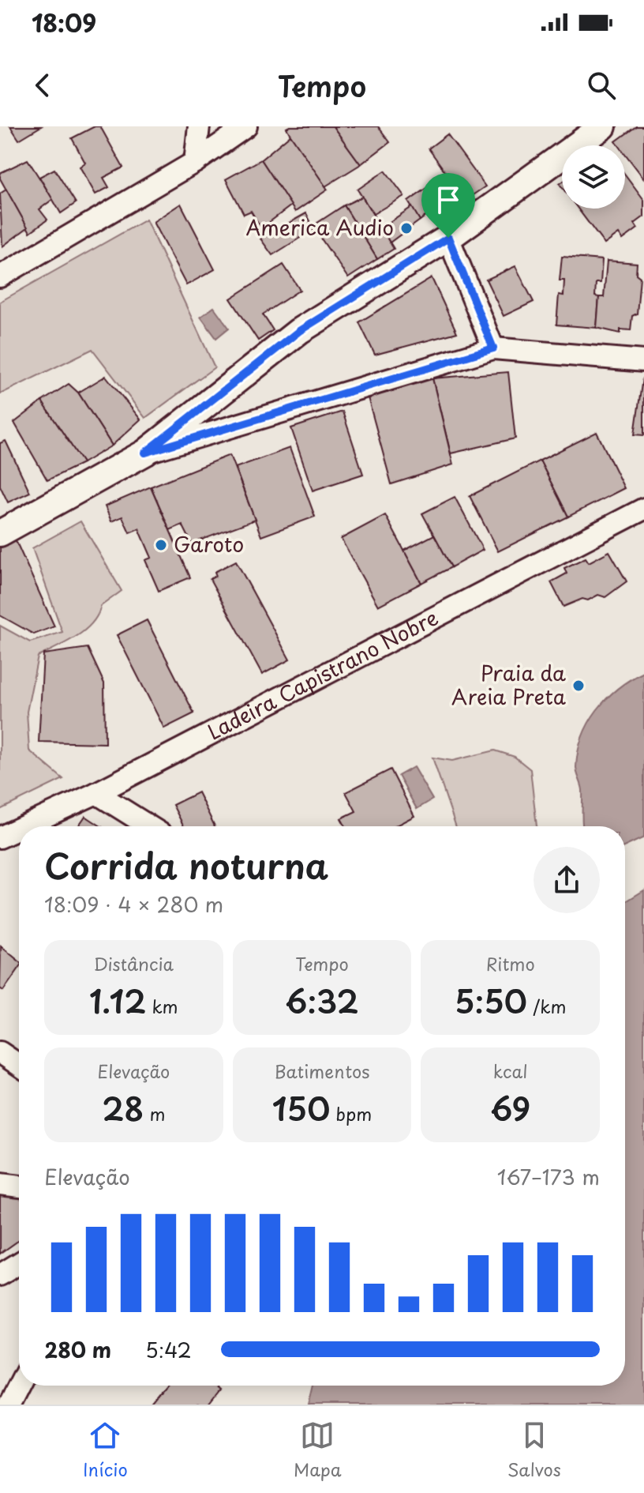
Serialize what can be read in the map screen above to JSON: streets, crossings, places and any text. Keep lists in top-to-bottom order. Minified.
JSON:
{"streets":{"street":["Ladeira Capistrano Nobre"]},"places":["America Audio","Garoto","Praia da Areia Preta"],"page":{"status":"18:09","header":"Tempo","heading":["Corrida noturna","18:09 · 4 × 280 m"],"stats":[["Distância","1.12 km"],["Tempo","6:32"],["Ritmo","5:50 /km"],["Elevação","28 m"],["Batimentos","150 bpm"],["kcal","69"]],"chart":["Elevação","167–173 m"],"list":[{"name":"280 m","note":"5:42"}],"tabs":["Início","Mapa","Salvos"]}}
